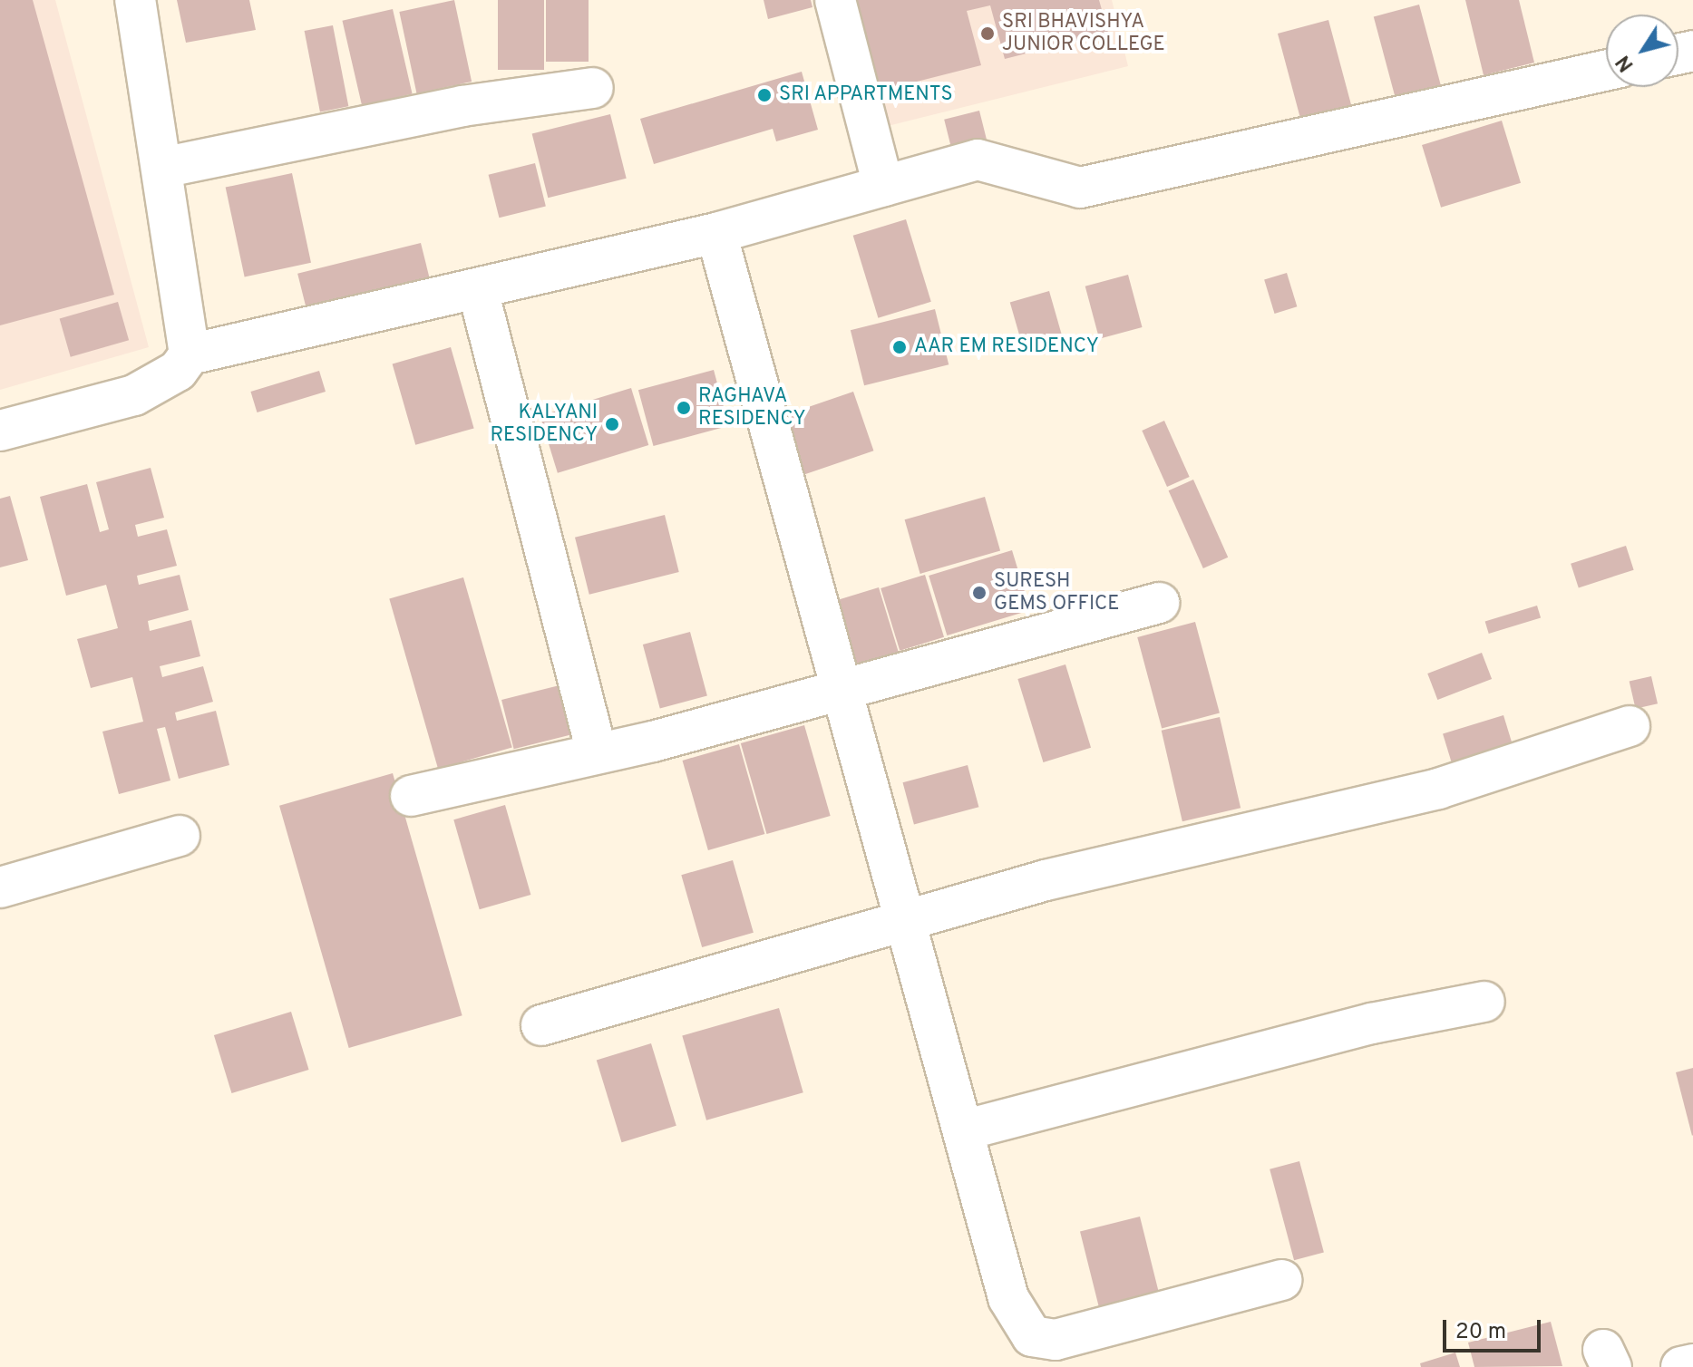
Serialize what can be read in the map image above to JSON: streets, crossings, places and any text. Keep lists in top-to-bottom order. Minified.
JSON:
{"places":["SRI BHAVISHYA JUNIOR COLLEGE","SRI APPARTMENTS","AAR EM RESIDENCY","RAGHAVA RESIDENCY","KALYANI RESIDENCY","SURESH GEMS OFFICE"],"scale_bar":"20 m","north":"bottom left"}
